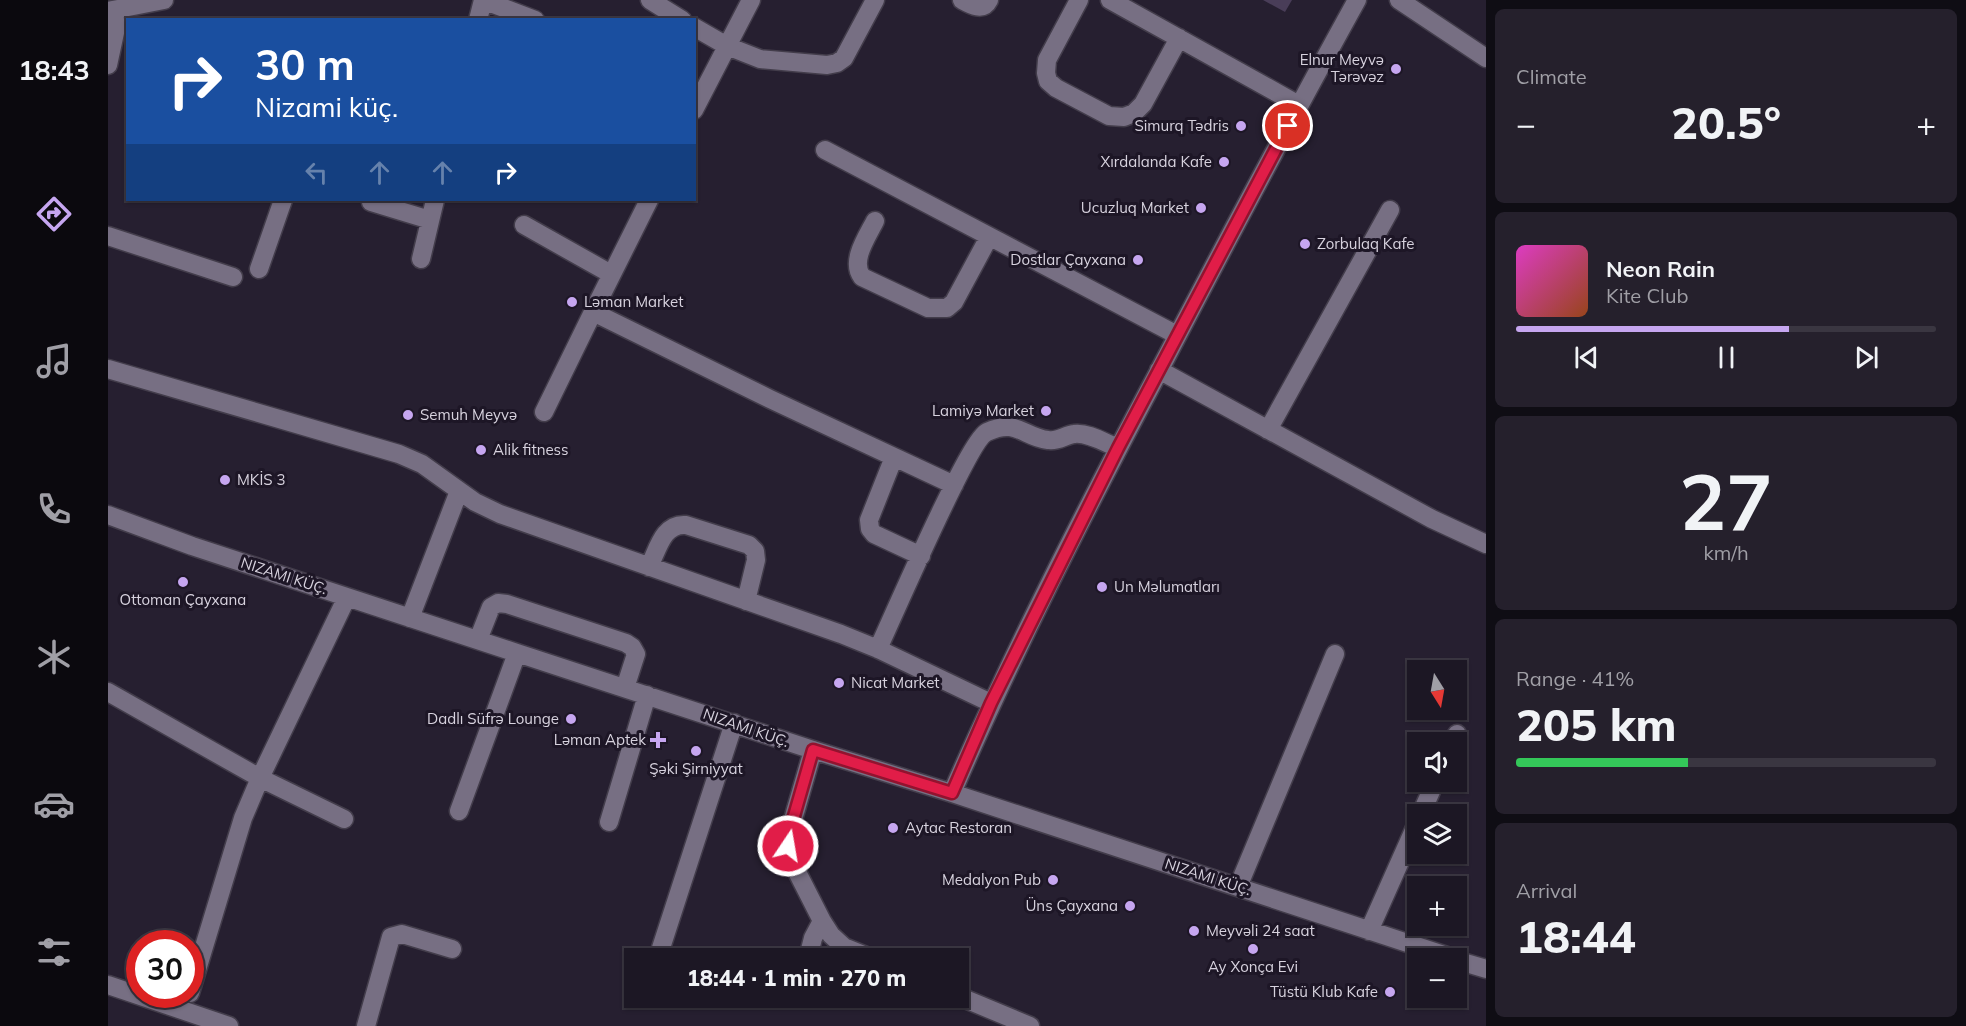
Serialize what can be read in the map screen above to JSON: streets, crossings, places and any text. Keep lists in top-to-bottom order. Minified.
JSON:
{"streets":{"street":["NIZAMI KÜÇ."]},"places":{"other":["Elnur Meyvə Tərəvəz","Simurq Tədris","Xırdalanda Kafe","Ucuzluq Market","Zorbulaq Kafe","Dostlar Çayxana","Ləman Market","Lamiyə Market","Semuh Meyvə","Alik fitness","MKİS 3","Ottoman Çayxana","Un Məlumatları","Nicat Market","Dadlı Süfrə Lounge","Şəki Şirniyyat","Aytac Restoran","Medalyon Pub","Üns Çayxana","Meyvəli 24 saat","Ay Xonça Evi","Tüstü Klub Kafe"],"health":["Ləman Aptek"]},"north":"bottom","page":{"tabs":"18:43","tile":["Climate",["27","km/h"],["Range · 41%","205 km"],["Arrival","18:44"]],"turn":["30 m","Nizami küç."],"heat":["−","20.5°","+"],"song":["Neon Rain","Kite Club"],"map_buttons":["+","−"],"limit":"30","trip":"18:44 · 1 min · 270 m"}}
